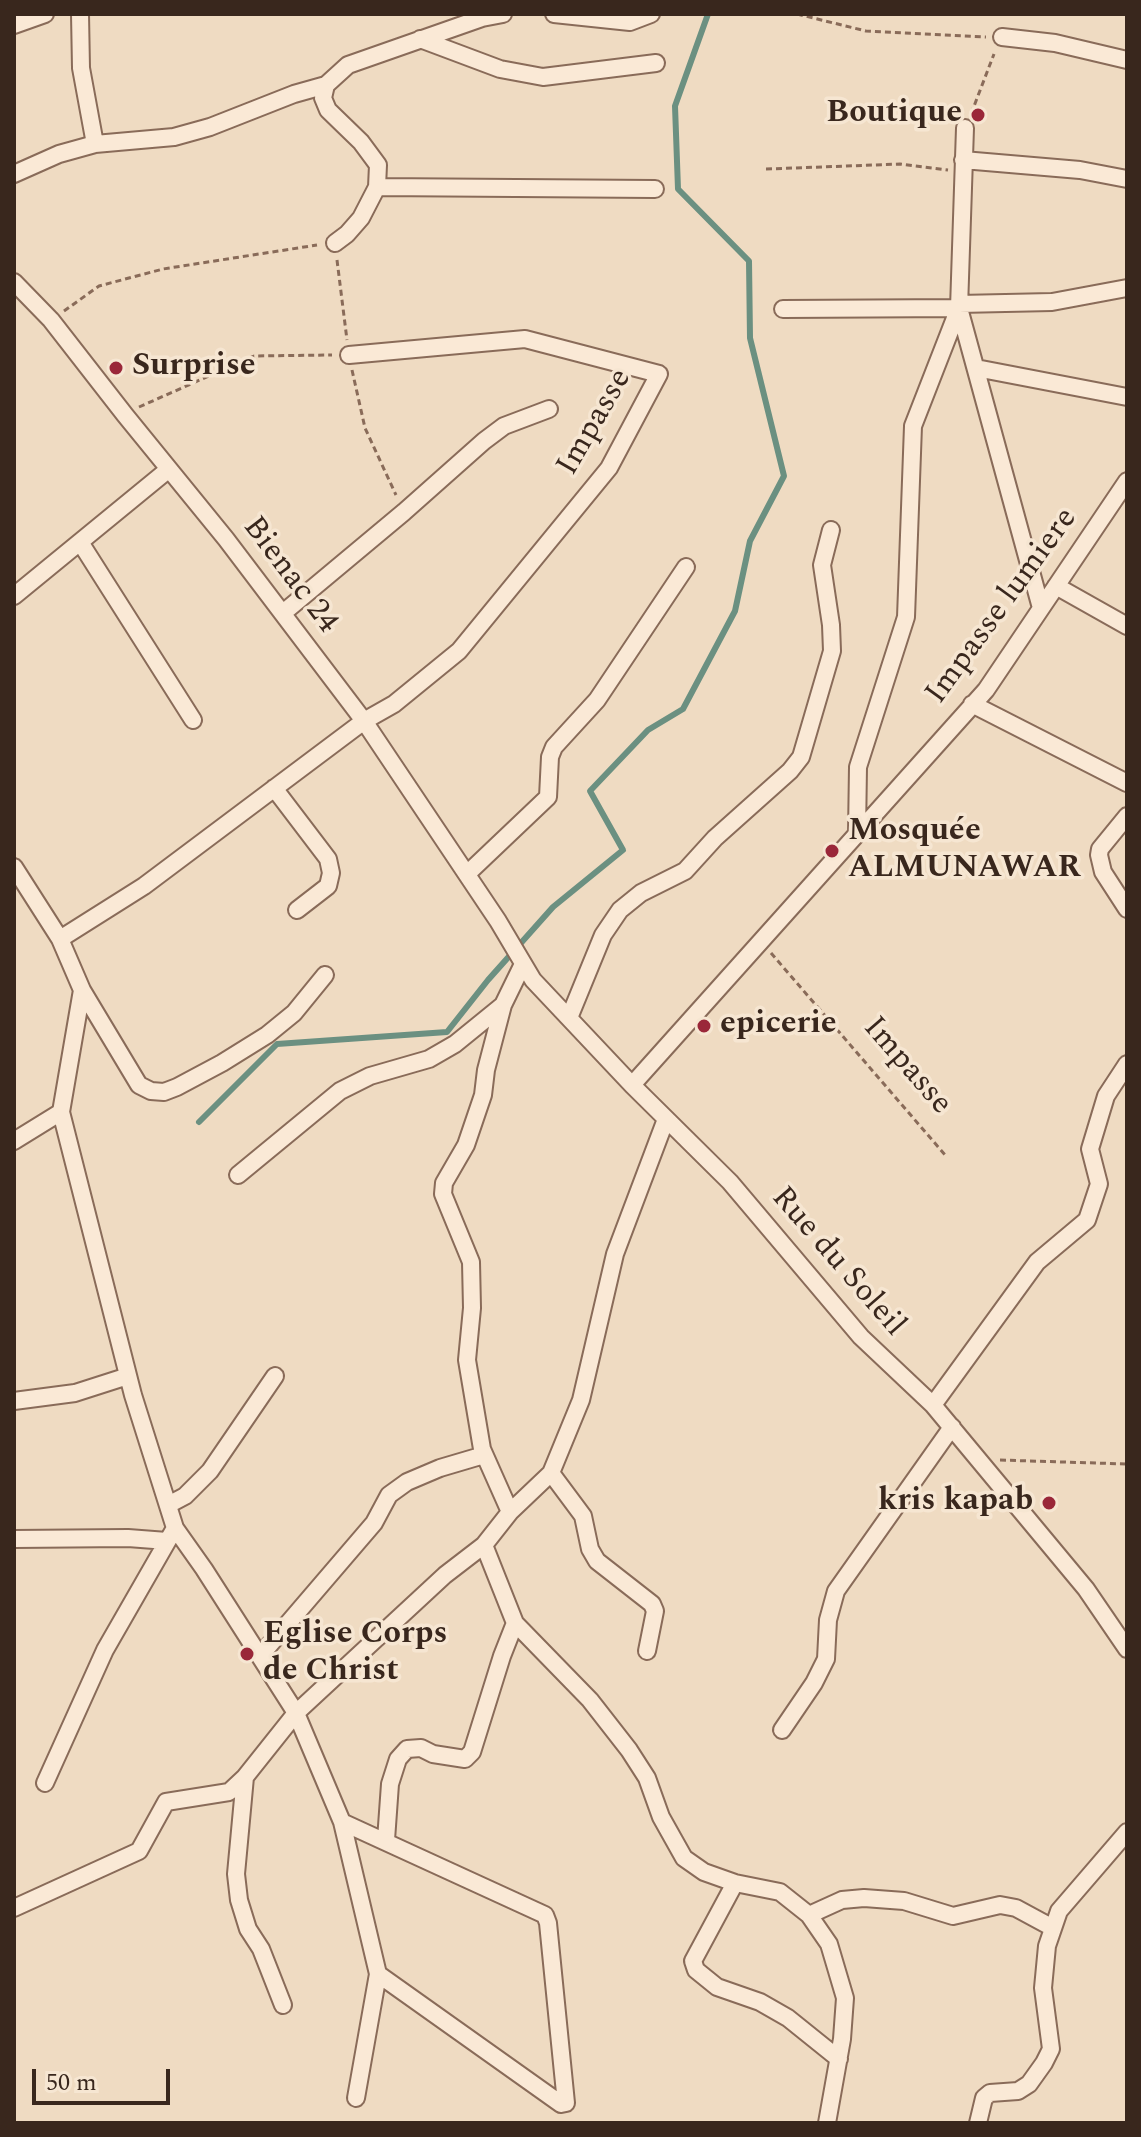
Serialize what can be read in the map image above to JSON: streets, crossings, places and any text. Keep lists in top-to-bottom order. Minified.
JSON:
{"streets":{"street":["Impasse","Bienac 24","Impasse lumiere","Rue du Soleil"]},"crossings":[["Impasse","Bienac 24"],["Impasse","Impasse lumiere"],["Bienac 24","Rue du Soleil"],["Impasse lumiere","Rue du Soleil"]],"places":["Boutique","Surprise","Mosquée ALMUNAWAR","epicerie","kris kapab","Eglise Corps de Christ"],"scale_bar":"50 m"}
